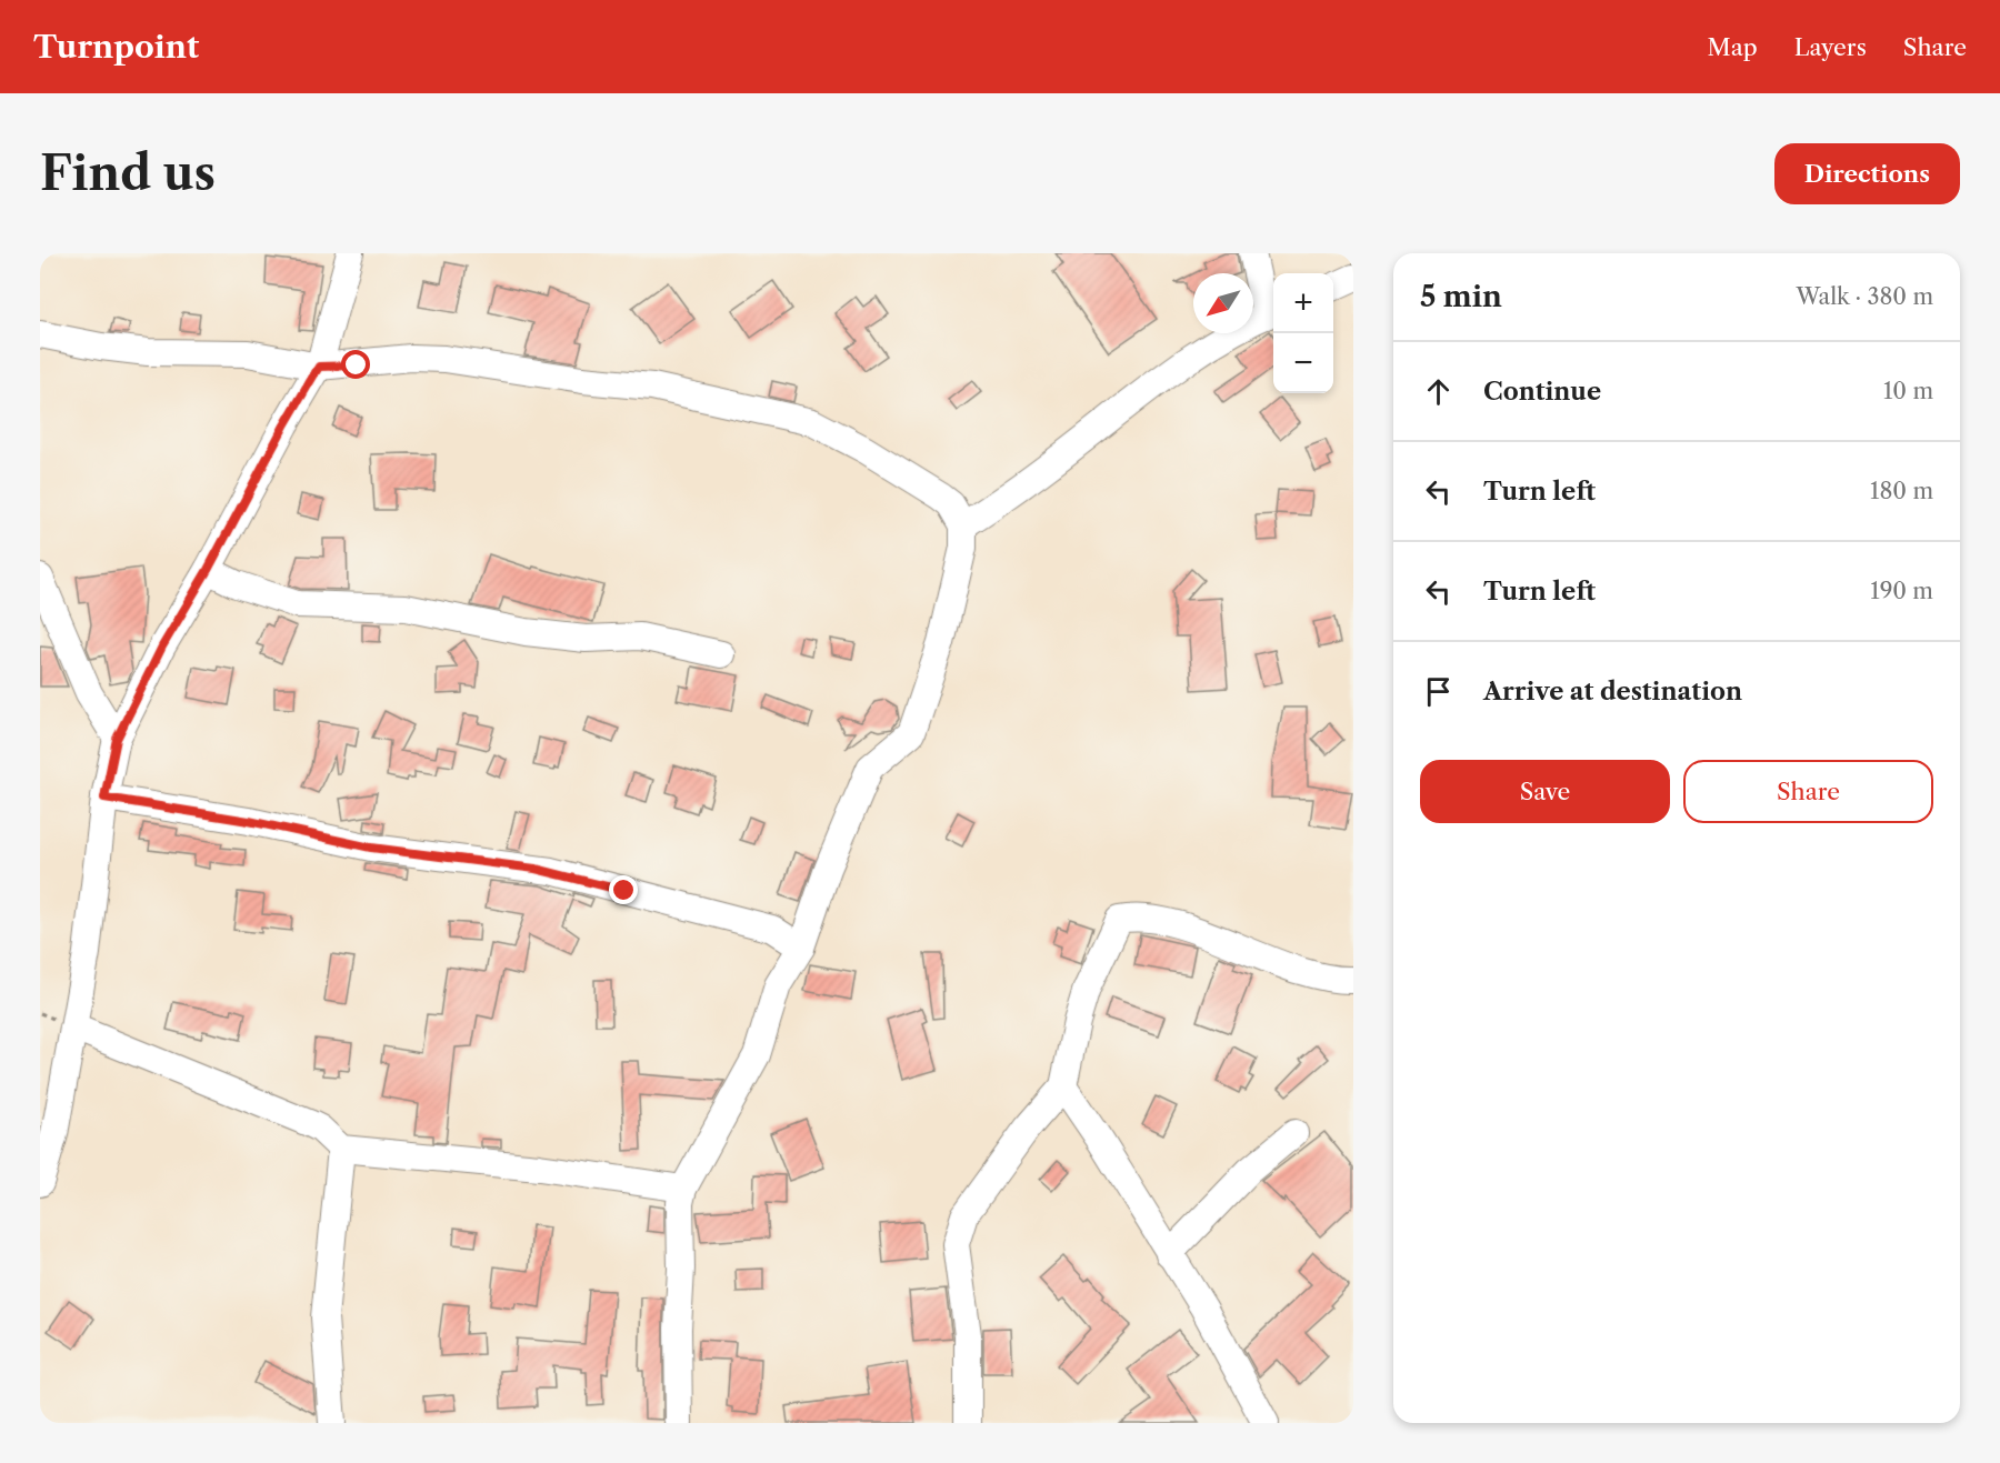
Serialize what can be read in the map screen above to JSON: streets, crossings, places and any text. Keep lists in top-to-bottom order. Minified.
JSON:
{"north":"bottom left","page":{"header":"Turnpoint","nav":["Map","Layers","Share"],"buttons":["Directions",["Save","Share"]],"title":"Find us","heading":["5 min","Walk · 380 m"],"map_buttons":["+","−"],"list":[["Continue","10 m"],["Turn left","180 m"],["Turn left","190 m"],"Arrive at destination"]}}
